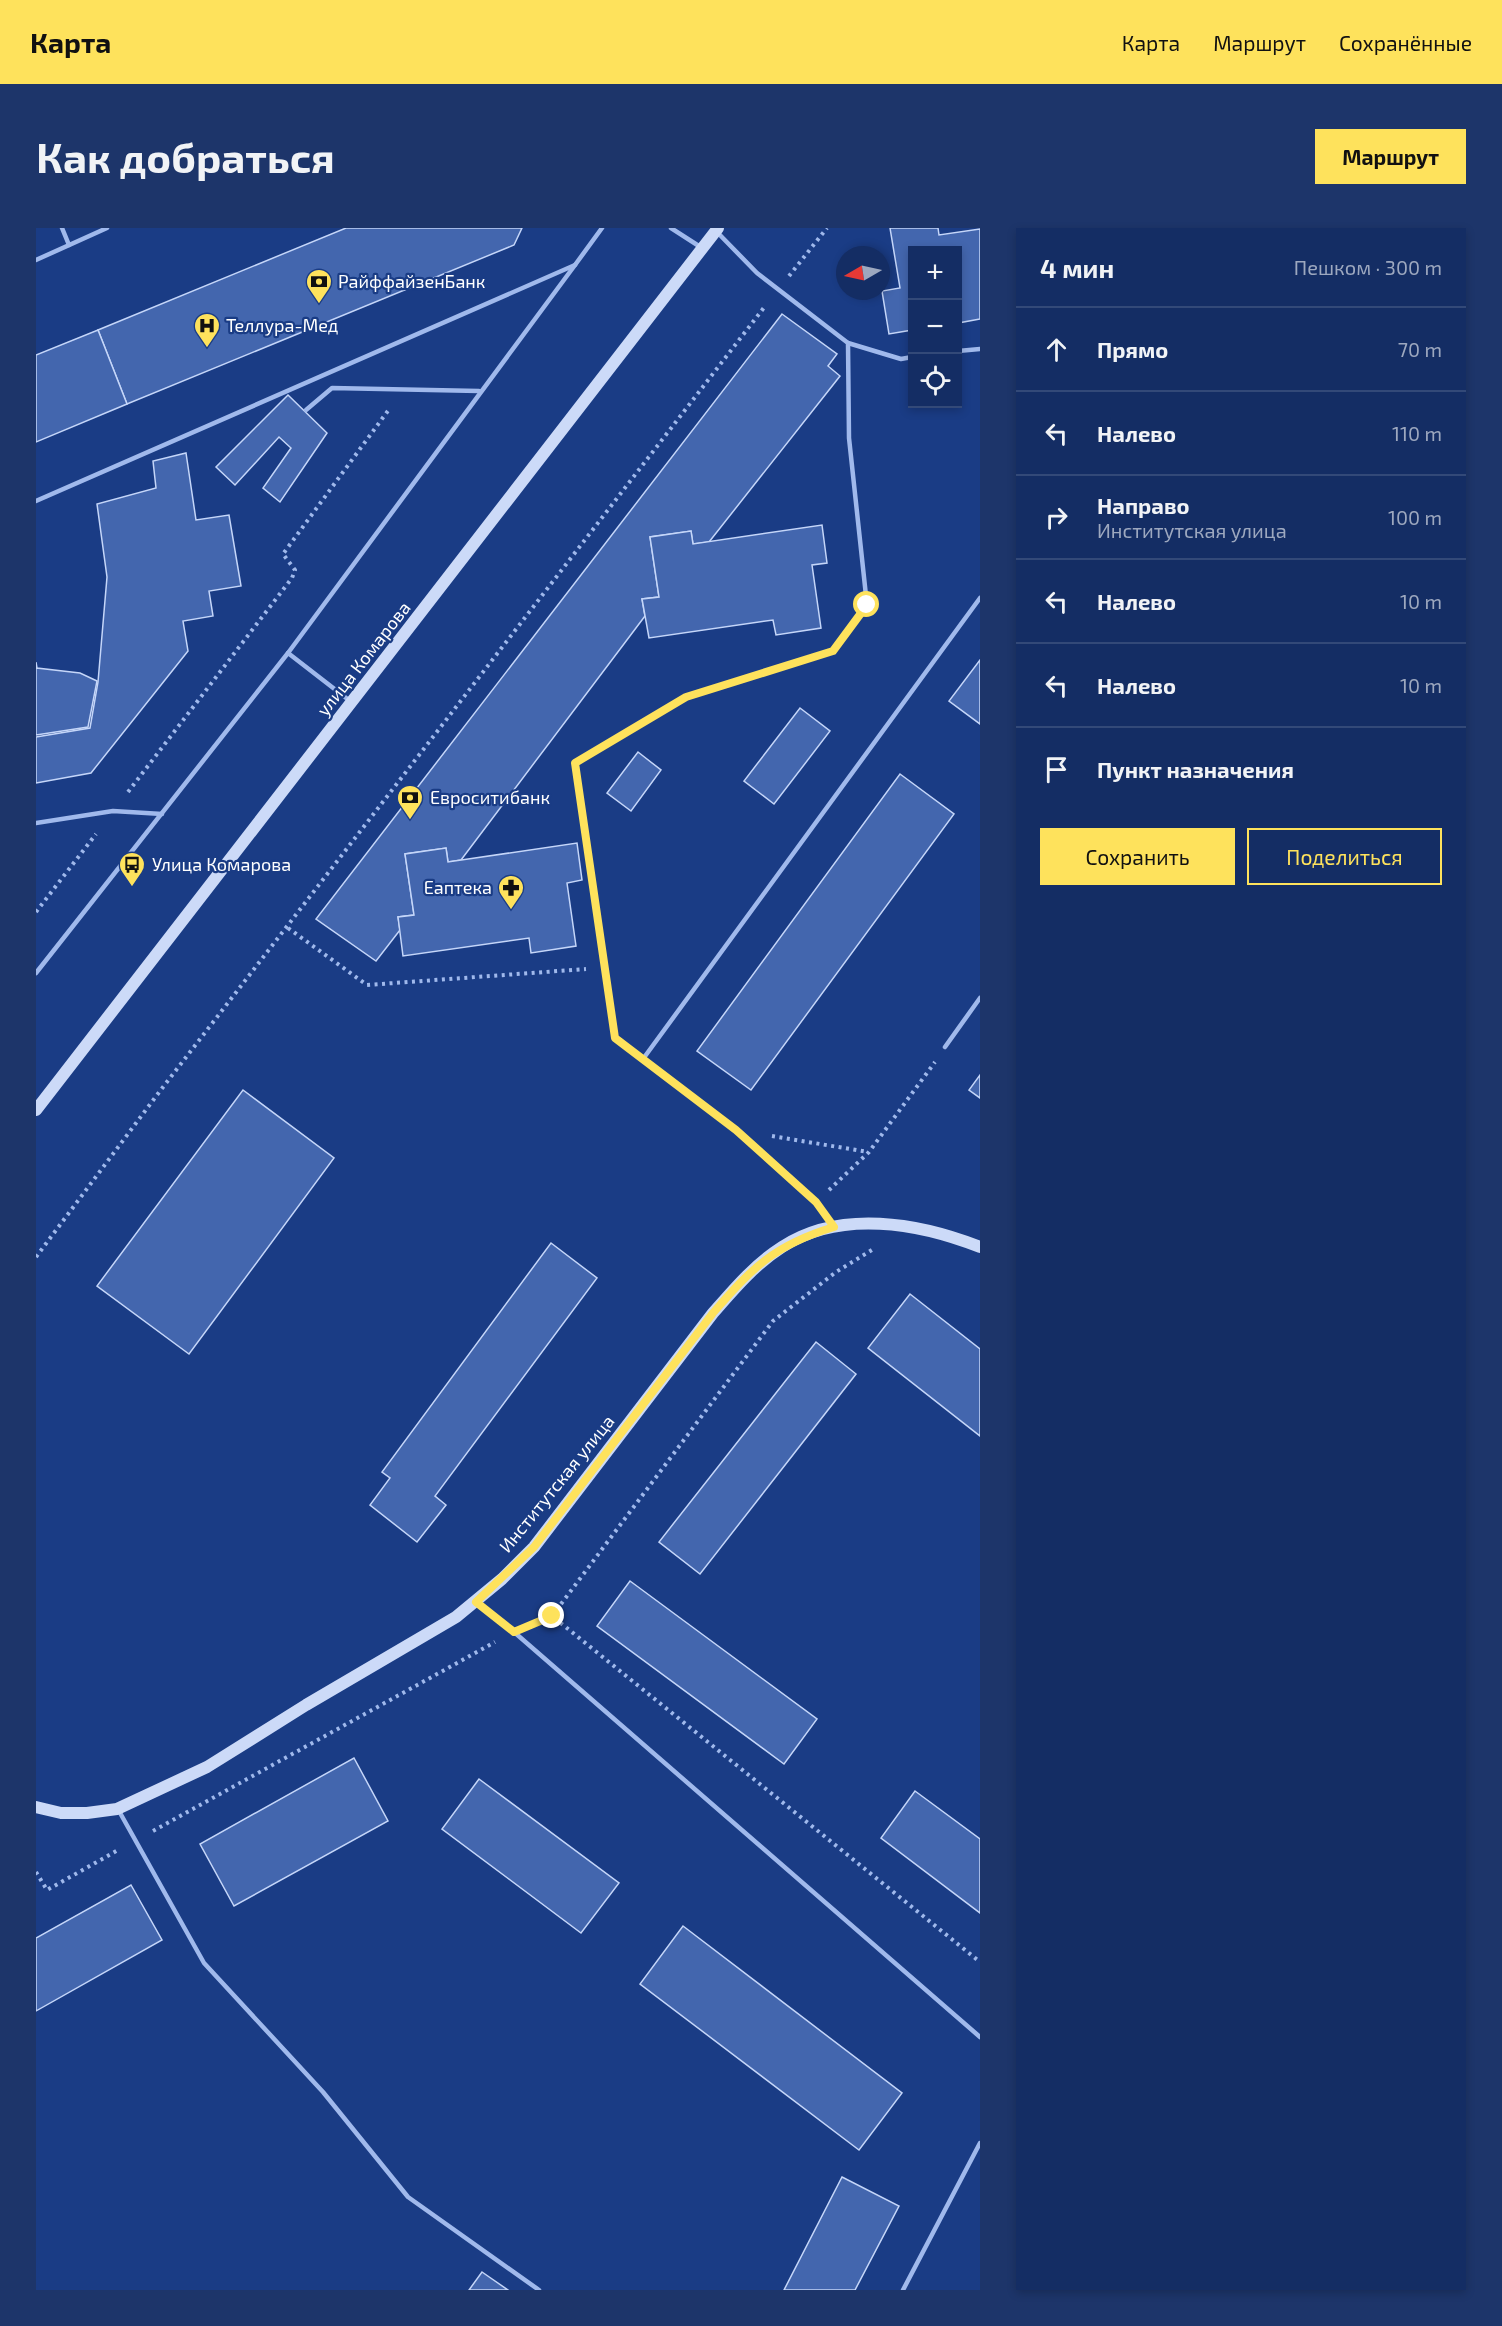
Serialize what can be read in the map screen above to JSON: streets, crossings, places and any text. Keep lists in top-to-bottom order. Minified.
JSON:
{"streets":{"street":["улица Комарова","Институтская улица"]},"places":{"bank":["РайффайзенБанк","Евроситибанк"],"hospital":["Теллура-Мед"],"bus stop":["Улица Комарова"],"pharmacy":["Еаптека"]},"north":"left","page":{"header":"Карта","nav":["Карта","Маршрут","Сохранённые"],"buttons":["Маршрут",["Сохранить","Поделиться"]],"title":"Как добраться","heading":["4 мин","Пешком · 300 m"],"map_buttons":["+","−"],"list":[["Прямо","70 m"],["Налево","110 m"],["Направо","Институтская улица","100 m"],["Налево","10 m"],["Налево","10 m"],"Пункт назначения"]}}
